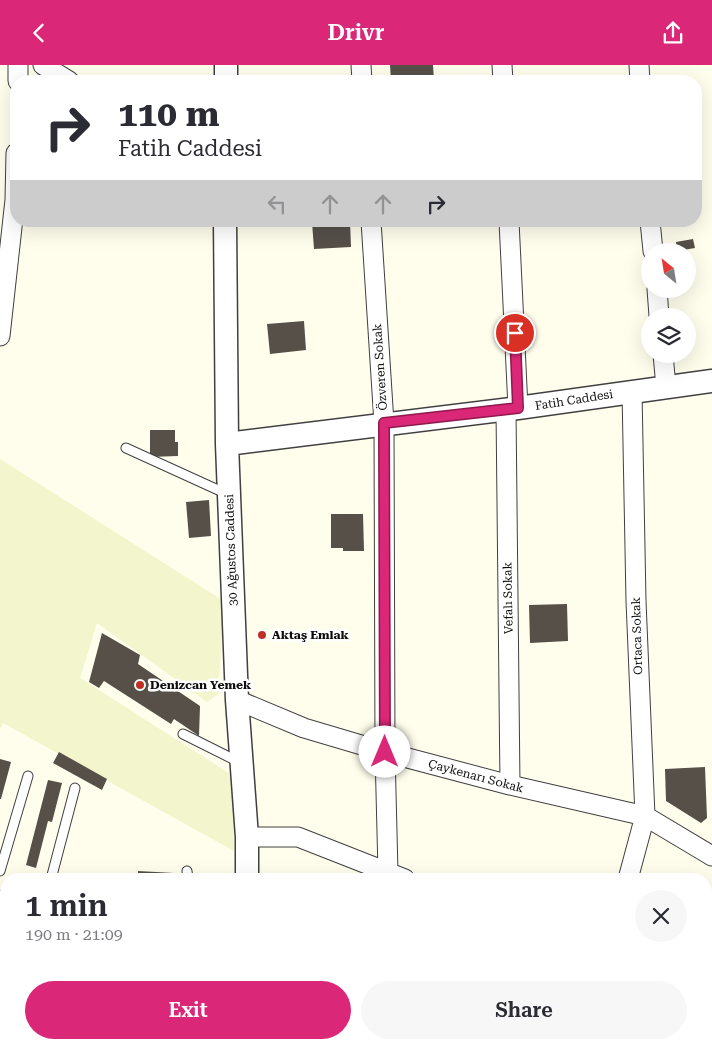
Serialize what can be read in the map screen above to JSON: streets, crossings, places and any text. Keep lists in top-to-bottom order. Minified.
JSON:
{"streets":{"street":["Özveren Sokak","Fatih Caddesi","30 Ağustos Caddesi","Vefalı Sokak","Ortaca Sokak","Çaykenarı Sokak"]},"crossings":[["Özveren Sokak","Fatih Caddesi"],["Özveren Sokak","Çaykenarı Sokak"],["Fatih Caddesi","30 Ağustos Caddesi"],["Fatih Caddesi","Vefalı Sokak"],["Fatih Caddesi","Ortaca Sokak"],["30 Ağustos Caddesi","Çaykenarı Sokak"],["Vefalı Sokak","Çaykenarı Sokak"],["Ortaca Sokak","Çaykenarı Sokak"]],"places":["Aktaş Emlak","Denizcan Yemek"],"north":"top left","page":{"header":"Drivr","turn":["110 m","Fatih Caddesi"],"heading":["1 min","190 m · 21:09"],"buttons":["Exit","Share"]}}
